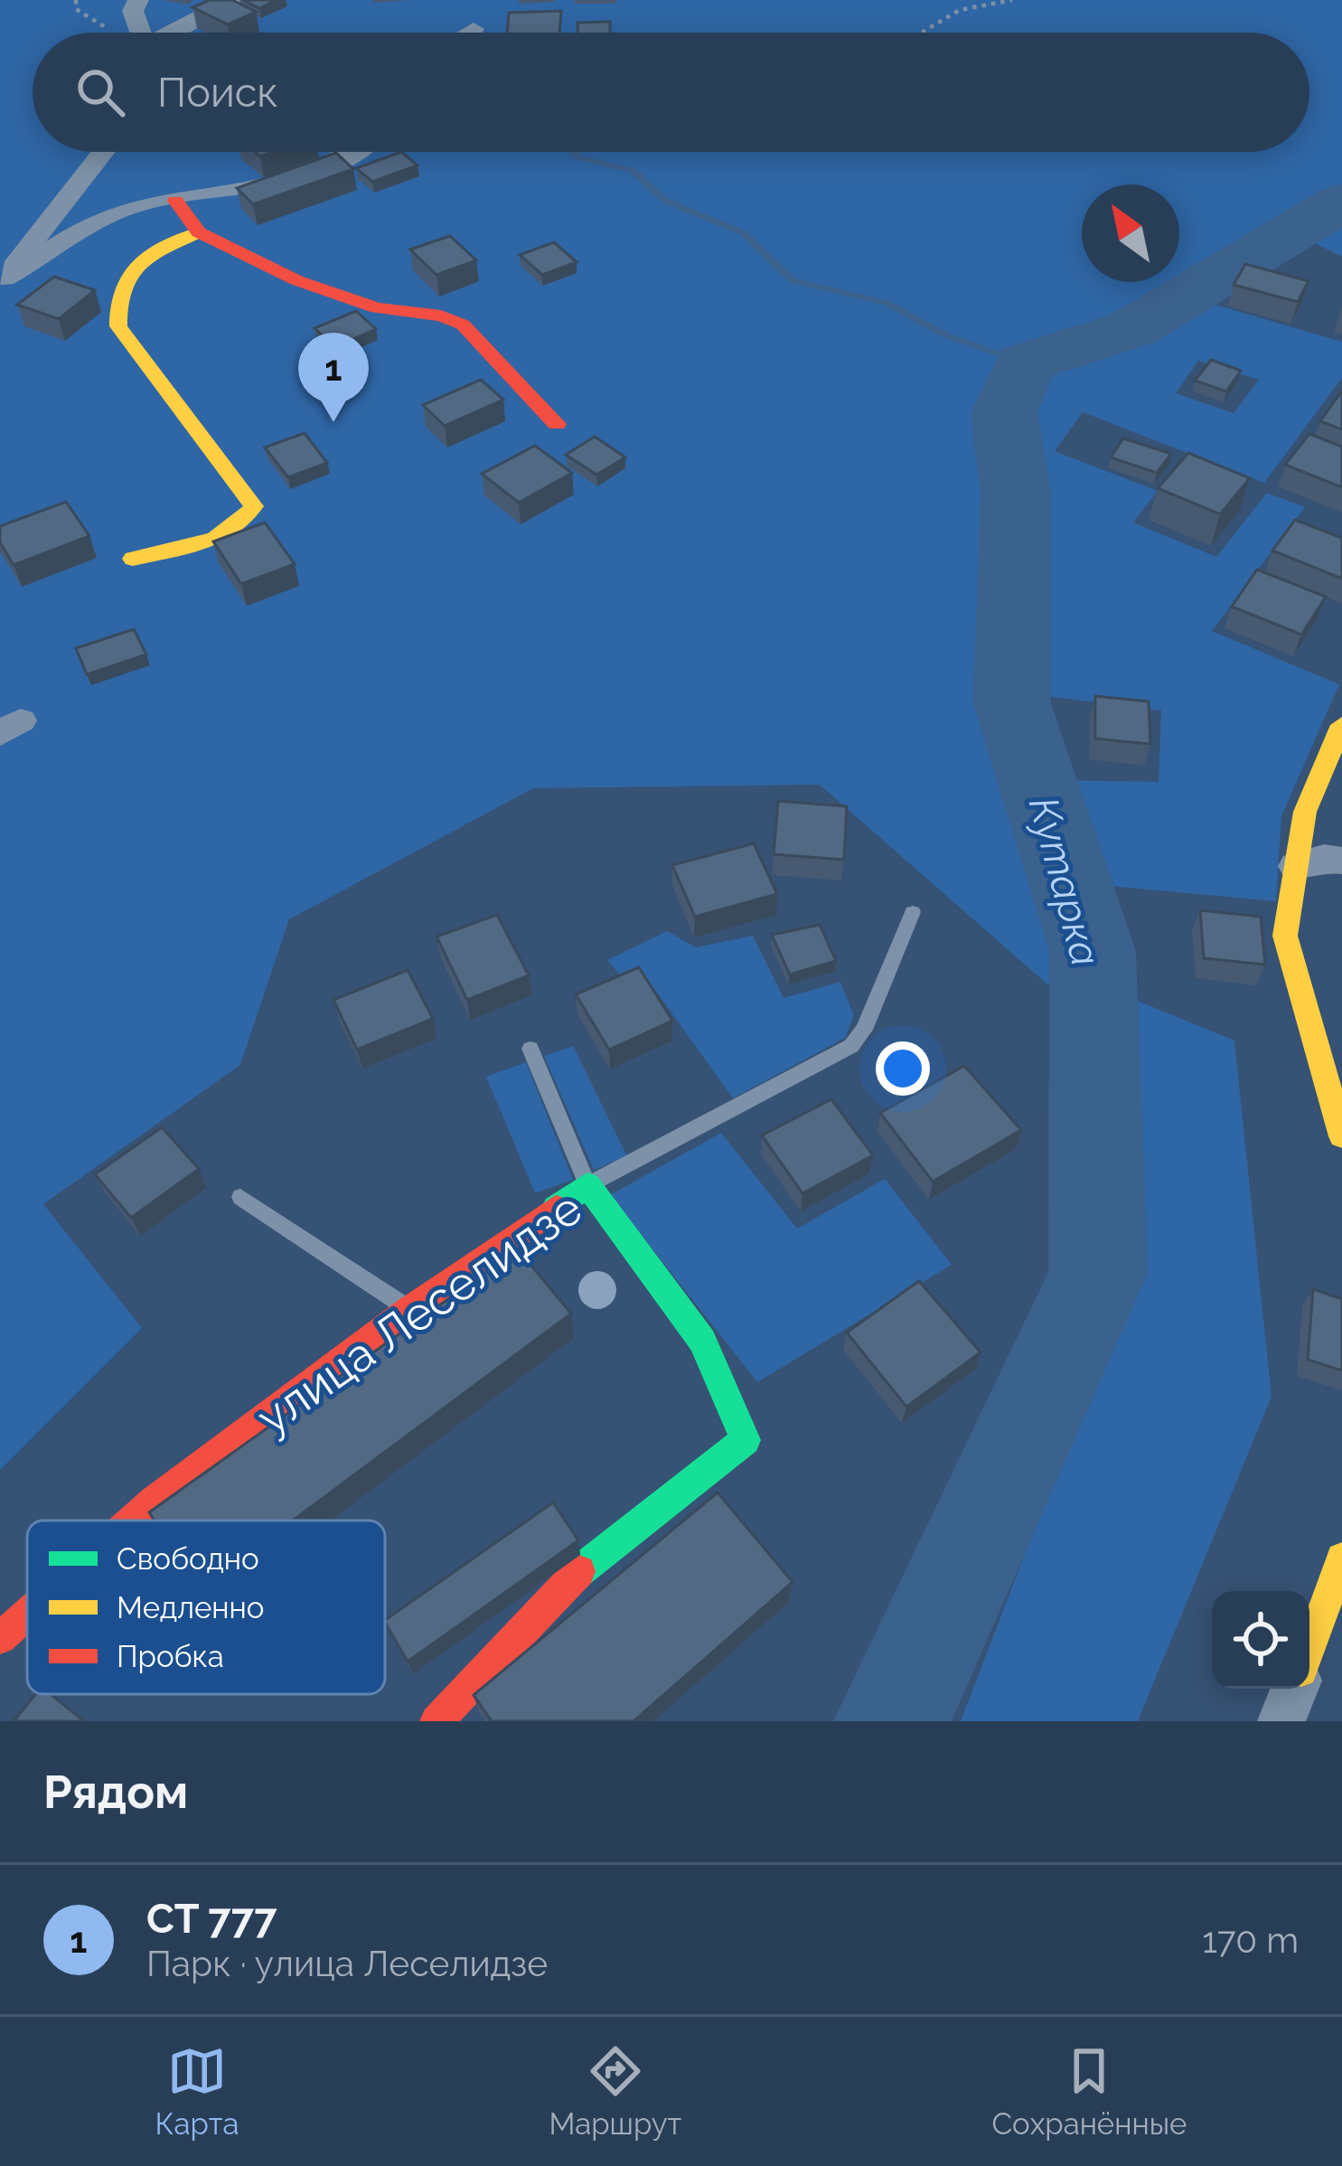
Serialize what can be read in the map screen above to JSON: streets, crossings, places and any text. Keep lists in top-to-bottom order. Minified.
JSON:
{"streets":{"street":["улица Леселидзе"]},"water":["Кутарка"],"legend":["Свободно","Медленно","Пробка"],"north":"top left","page":{"search":"Поиск","pins":"1","heading":"Рядом","list":[{"mark":"1","name":"СТ 777","note":"Парк · улица Леселидзе","value":"170 m"}],"nav":["Карта","Маршрут","Сохранённые"]}}
